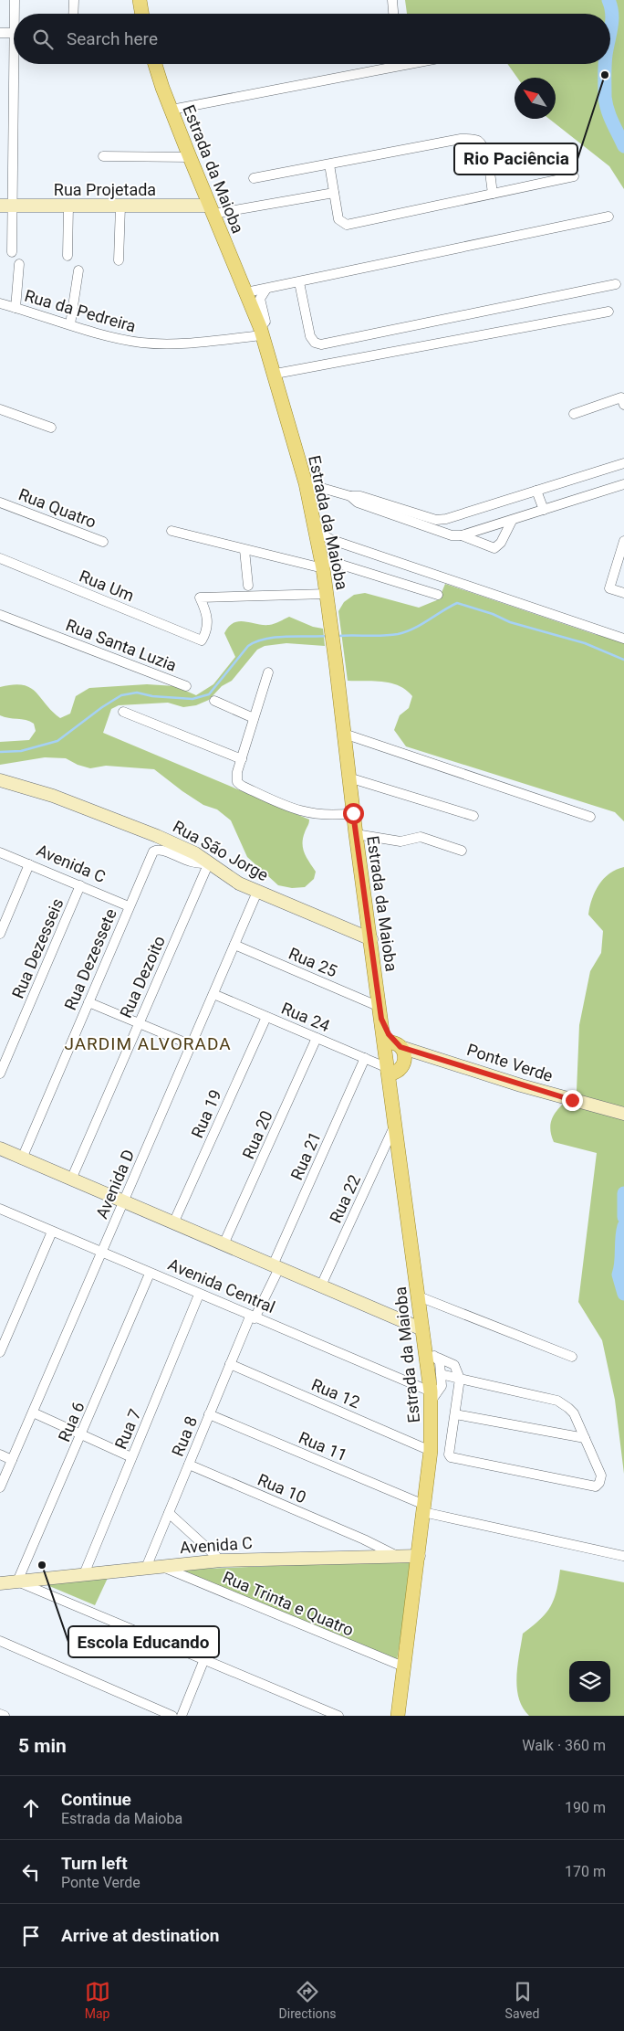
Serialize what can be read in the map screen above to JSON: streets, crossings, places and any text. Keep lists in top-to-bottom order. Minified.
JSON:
{"streets":{"main road":["Estrada da Maioba"],"street":["Rua Projetada","Rua da Pedreira","Rua Quatro","Rua Um","Rua Santa Luzia","Rua São Jorge","Avenida C","Rua Dezesseis","Rua Dezessete","Rua 25","Rua Dezoito","Rua 24","Ponte Verde","Rua 19","Rua 20","Rua 21","Avenida D","Rua 22","Avenida Central","Rua 12","Rua 6","Rua 7","Rua 8","Rua 11","Rua 10","Rua Trinta e Quatro"]},"crossings":[["Estrada da Maioba","Rua Projetada"],["Estrada da Maioba","Rua da Pedreira"],["Estrada da Maioba","Rua Um"],["Estrada da Maioba","Rua São Jorge"],["Estrada da Maioba","Avenida C"],["Estrada da Maioba","Rua 25"],["Estrada da Maioba","Rua 24"],["Estrada da Maioba","Ponte Verde"],["Estrada da Maioba","Rua 22"],["Estrada da Maioba","Avenida Central"],["Estrada da Maioba","Rua 12"],["Estrada da Maioba","Rua 11"],["Estrada da Maioba","Rua Trinta e Quatro"],["Rua São Jorge","Rua Dezessete"],["Rua São Jorge","Rua Dezoito"],["Rua São Jorge","Avenida D"],["Avenida C","Rua Dezesseis"],["Avenida C","Rua Dezessete"],["Avenida C","Rua 6"],["Avenida C","Rua 7"],["Avenida C","Rua 8"],["Avenida C","Rua 10"],["Avenida C","Rua Trinta e Quatro"],["Rua Dezessete","Rua Dezoito"],["Rua 25","Avenida D"],["Rua 24","Ponte Verde"],["Rua 24","Rua 19"],["Rua 24","Rua 20"],["Rua 24","Rua 21"],["Rua 24","Avenida D"],["Rua 21","Rua 8"],["Avenida D","Avenida Central"],["Avenida Central","Rua 6"],["Avenida Central","Rua 7"],["Avenida Central","Rua 8"],["Rua 12","Rua 8"],["Rua 8","Rua 11"],["Rua 8","Rua 10"]],"districts":["JARDIM ALVORADA"],"places":["Rio Paciência","Escola Educando"],"north":"top left","page":{"search":"Search here","heading":["5 min","Walk · 360 m"],"list":[["Continue","Estrada da Maioba","190 m"],["Turn left","Ponte Verde","170 m"],"Arrive at destination"],"nav":["Map","Directions","Saved"]}}
